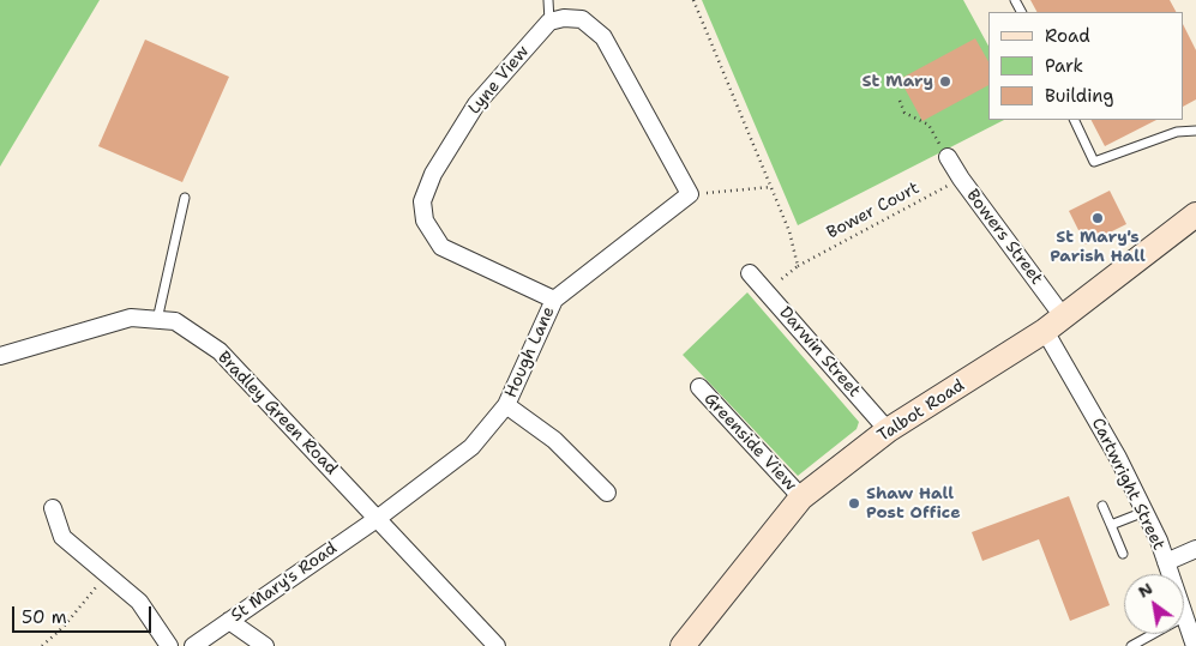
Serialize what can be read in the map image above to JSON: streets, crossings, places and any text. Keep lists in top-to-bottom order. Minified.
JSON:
{"streets":{"street":["Lyne View","Bowers Street","Hough Lane","Darwin Street","Talbot Road","Bradley Green Road","Greenside View","Cartwright Street","St Mary's Road"],"path":["Bower Court"]},"crossings":[["Lyne View","Hough Lane"],["Bower Court","Bowers Street"],["Bower Court","Darwin Street"],["Bowers Street","Talbot Road"],["Bowers Street","Cartwright Street"],["Hough Lane","Bradley Green Road"],["Hough Lane","St Mary's Road"],["Darwin Street","Talbot Road"],["Talbot Road","Greenside View"],["Talbot Road","Cartwright Street"],["Bradley Green Road","St Mary's Road"]],"places":["St Mary","St Mary's Parish Hall","Shaw Hall Post Office"],"legend":["Road","Park","Building"],"scale_bar":"50 m","north":"top left"}
